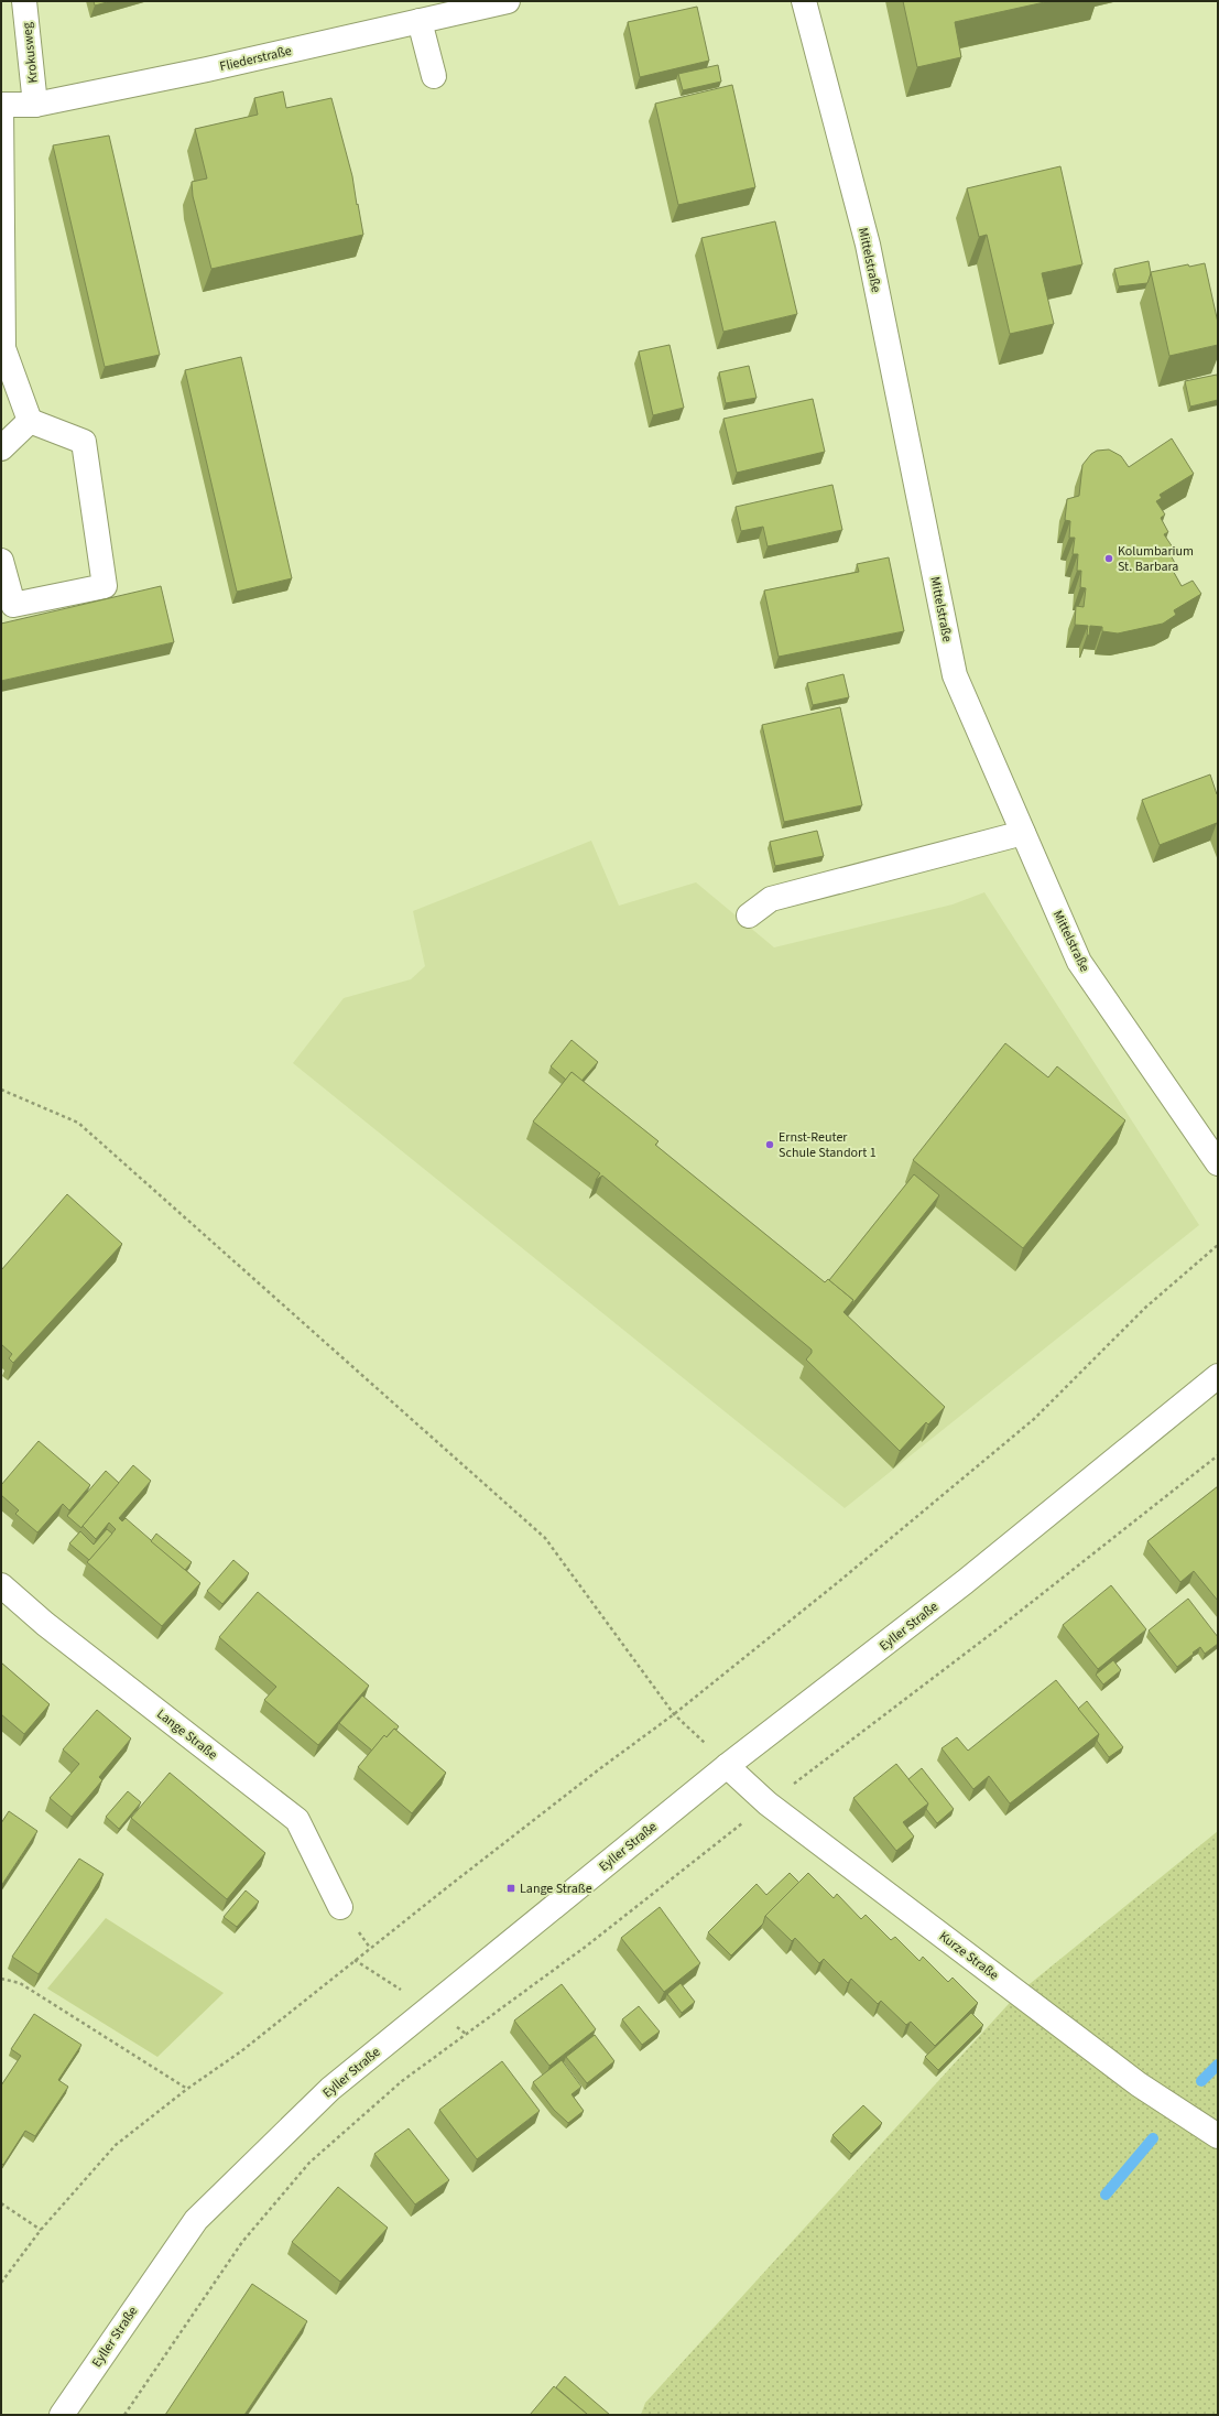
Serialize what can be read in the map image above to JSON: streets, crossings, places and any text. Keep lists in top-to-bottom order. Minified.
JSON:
{"streets":{"street":["Krokusweg","Fliederstraße","Mittelstraße","Eyller Straße","Lange Straße","Kurze Straße"]},"crossings":[["Krokusweg","Fliederstraße"],["Eyller Straße","Kurze Straße"]],"places":{"other":["Kolumbarium St. Barbara","Ernst-Reuter Schule Standort 1"],"transit":["Lange Straße"]}}
